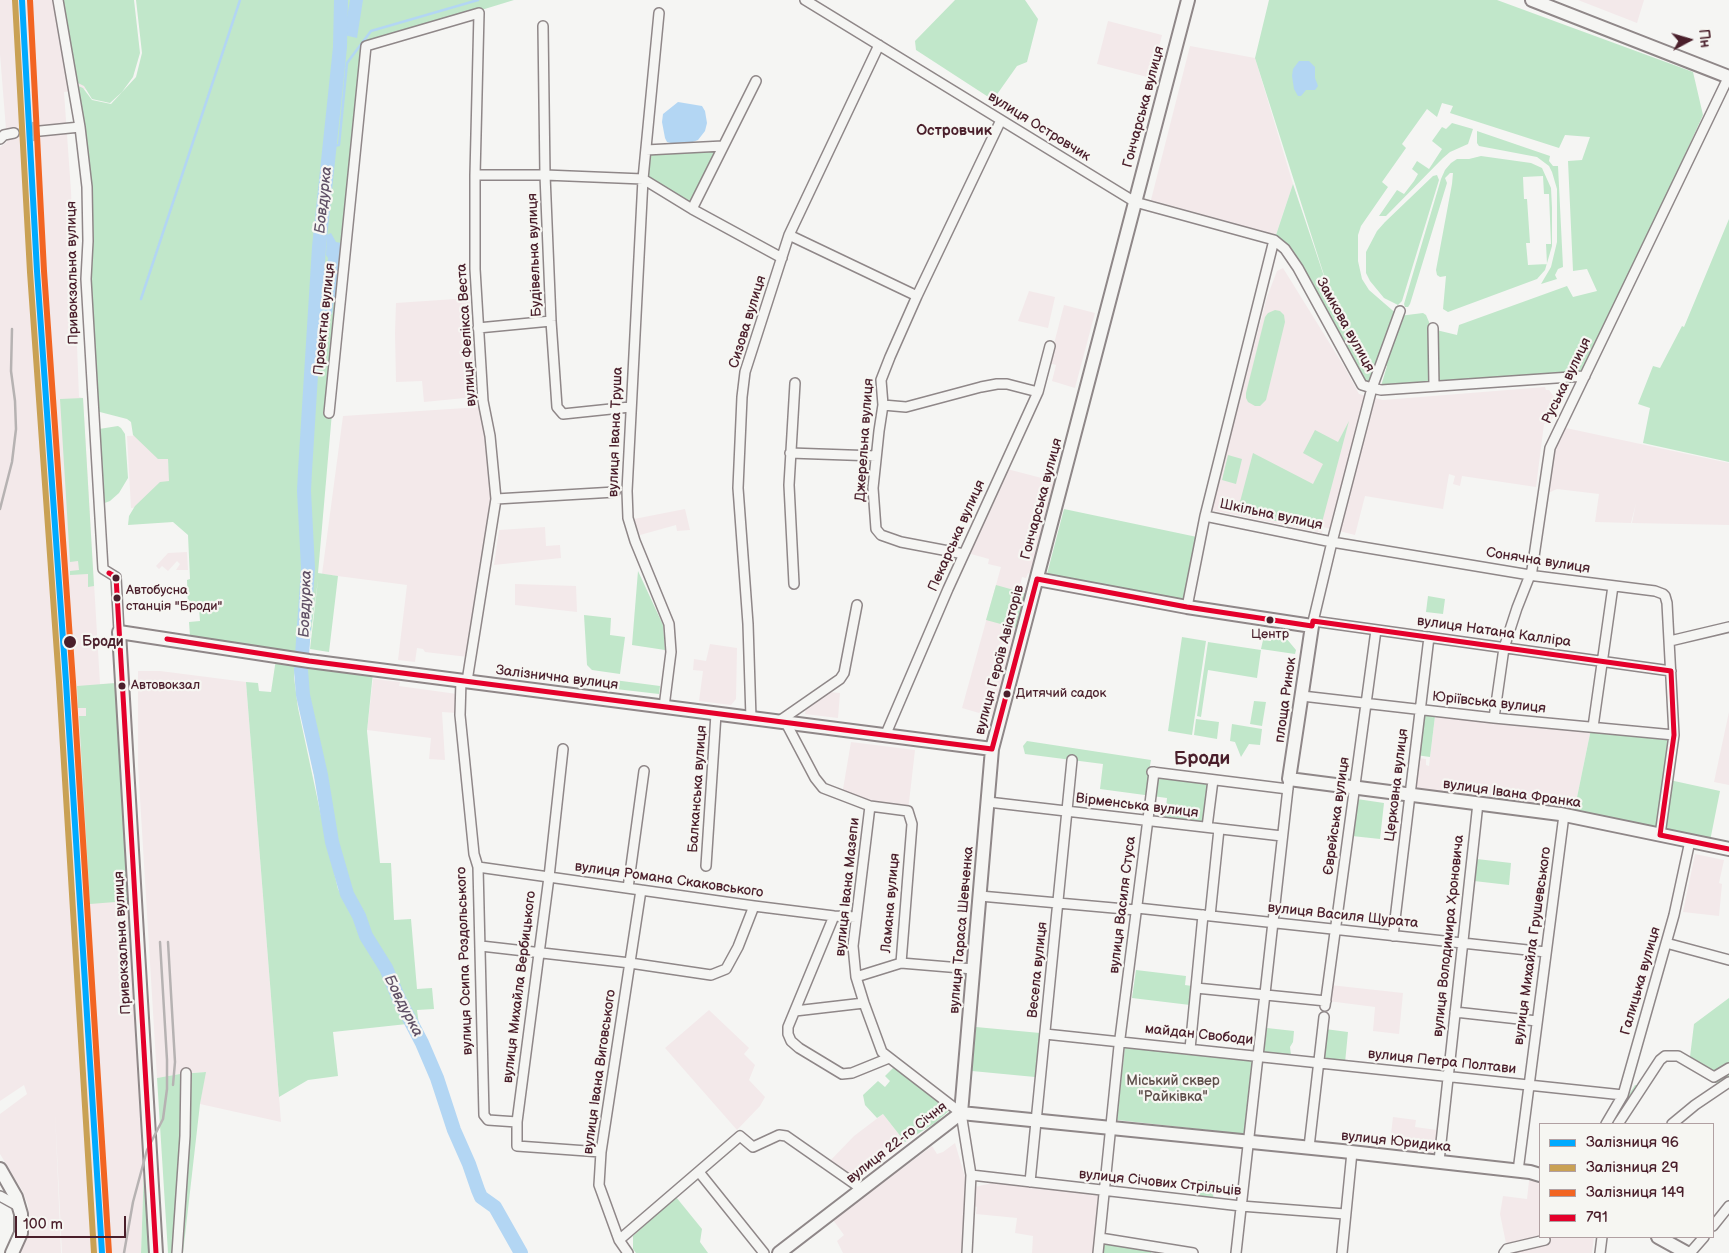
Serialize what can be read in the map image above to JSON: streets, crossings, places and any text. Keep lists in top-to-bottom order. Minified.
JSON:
{"streets":{"main road":["Гончарська вулиця","Привокзальна вулиця","вулиця Героїв Авіаторів","Залізнична вулиця","площа Ринок","вулиця Івана Франка","вулиця Тараса Шевченка","вулиця Юридика","вулиця 22-го Січня"],"street":["вулиця Островчик","Будівельна вулиця","Проектна вулиця","Сизова вулиця","Замкова вулиця","вулиця Фелікса Веста","Руська вулиця","вулиця Івана Труша","Джерельна вулиця","Шкільна вулиця","Пекарська вулиця","Сонячна вулиця","вулиця Натана Калліра","Юріївська вулиця","Церковна вулиця","Балканська вулиця","Вірменська вулиця","Єврейська вулиця","вулиця Романа Скаковського","вулиця Івана Мазепи","Ламана вулиця","вулиця Василя Стуса","вулиця Василя Щурата","вулиця Володимира Хроновича","вулиця Михайла Грушевського","вулиця Осипа Роздольського","Весела вулиця","Галицька вулиця","вулиця Михайла Вербицького","майдан Свободи","вулиця Петра Полтави","вулиця Івана Виговського","вулиця Січових Стрільців"]},"crossings":[["Гончарська вулиця","вулиця Островчик"],["Гончарська вулиця","вулиця Героїв Авіаторів"],["вулиця Островчик","Сизова вулиця"],["вулиця Островчик","Замкова вулиця"],["вулиця Островчик","Джерельна вулиця"],["Будівельна вулиця","вулиця Івана Труша"],["Привокзальна вулиця","Залізнична вулиця"],["Проектна вулиця","вулиця Фелікса Веста"],["Сизова вулиця","Залізнична вулиця"],["Замкова вулиця","Шкільна вулиця"],["Замкова вулиця","Сонячна вулиця"],["Замкова вулиця","площа Ринок"],["вулиця Фелікса Веста","Залізнична вулиця"],["вулиця Фелікса Веста","вулиця Осипа Роздольського"],["Руська вулиця","Сонячна вулиця"],["Руська вулиця","вулиця Натана Калліра"],["Руська вулиця","Юріївська вулиця"],["вулиця Івана Труша","Залізнична вулиця"],["Джерельна вулиця","Пекарська вулиця"],["Шкільна вулиця","Сонячна вулиця"],["Шкільна вулиця","площа Ринок"],["Пекарська вулиця","Залізнична вулиця"],["Сонячна вулиця","вулиця Натана Калліра"],["Сонячна вулиця","площа Ринок"],["Сонячна вулиця","Юріївська вулиця"],["Сонячна вулиця","вулиця Івана Франка"],["вулиця Натана Калліра","площа Ринок"],["вулиця Натана Калліра","Церковна вулиця"],["вулиця Натана Калліра","Єврейська вулиця"],["вулиця Героїв Авіаторів","Залізнична вулиця"],["вулиця Героїв Авіаторів","вулиця Тараса Шевченка"],["Залізнична вулиця","Балканська вулиця"],["Залізнична вулиця","вулиця Івана Мазепи"],["Залізнична вулиця","вулиця Тараса Шевченка"],["Залізнична вулиця","вулиця Осипа Роздольського"],["площа Ринок","Юріївська вулиця"],["площа Ринок","вулиця Івана Франка"],["Юріївська вулиця","Церковна вулиця"],["Юріївська вулиця","Єврейська вулиця"],["Церковна вулиця","вулиця Івана Франка"],["Церковна вулиця","вулиця Василя Щурата"],["вулиця Івана Франка","Єврейська вулиця"],["вулиця Івана Франка","вулиця Володимира Хроновича"],["вулиця Івана Франка","вулиця Михайла Грушевського"],["вулиця Івана Франка","Галицька вулиця"],["Вірменська вулиця","вулиця Василя Стуса"],["Вірменська вулиця","вулиця Тараса Шевченка"],["Вірменська вулиця","Весела вулиця"],["Єврейська вулиця","вулиця Василя Щурата"],["вулиця Романа Скаковського","вулиця Івана Мазепи"],["вулиця Романа Скаковського","вулиця Осипа Роздольського"],["вулиця Романа Скаковського","вулиця Михайла Вербицького"],["вулиця Романа Скаковського","вулиця Івана Виговського"],["вулиця Івана Мазепи","Ламана вулиця"],["вулиця Івана Мазепи","вулиця Тараса Шевченка"],["вулиця Івана Мазепи","вулиця 22-го Січня"],["Ламана вулиця","вулиця Тараса Шевченка"],["вулиця Василя Стуса","вулиця Василя Щурата"],["вулиця Василя Стуса","майдан Свободи"],["вулиця Василя Щурата","вулиця Тараса Шевченка"],["вулиця Василя Щурата","вулиця Володимира Хроновича"],["вулиця Василя Щурата","вулиця Михайла Грушевського"],["вулиця Василя Щурата","Весела вулиця"],["вулиця Тараса Шевченка","вулиця 22-го Січня"],["вулиця Володимира Хроновича","вулиця Петра Полтави"],["вулиця Володимира Хроновича","вулиця Юридика"],["вулиця Михайла Грушевського","вулиця Петра Полтави"],["вулиця Михайла Грушевського","вулиця Юридика"],["вулиця Осипа Роздольського","вулиця Михайла Вербицького"],["Весела вулиця","майдан Свободи"],["Весела вулиця","вулиця 22-го Січня"],["Весела вулиця","вулиця Січових Стрільців"],["Галицька вулиця","вулиця Петра Полтави"],["вулиця Михайла Вербицького","вулиця Івана Виговського"],["майдан Свободи","вулиця Петра Полтави"],["майдан Свободи","вулиця Юридика"],["майдан Свободи","вулиця Січових Стрільців"]],"districts":["Островчик","Броди"],"water":["Бовдурка"],"parks":["Міський сквер \"Райківка\""],"places":["Автобусна станція \"Броди\"","Центр","Броди","Автовокзал","Дитячий садок"],"lines":["rail line 96","rail line 29","rail line 149","transit line 791"],"legend":["Залізниця 96","Залізниця 29","Залізниця 149","791"],"scale_bar":"100 m","north":"right"}
